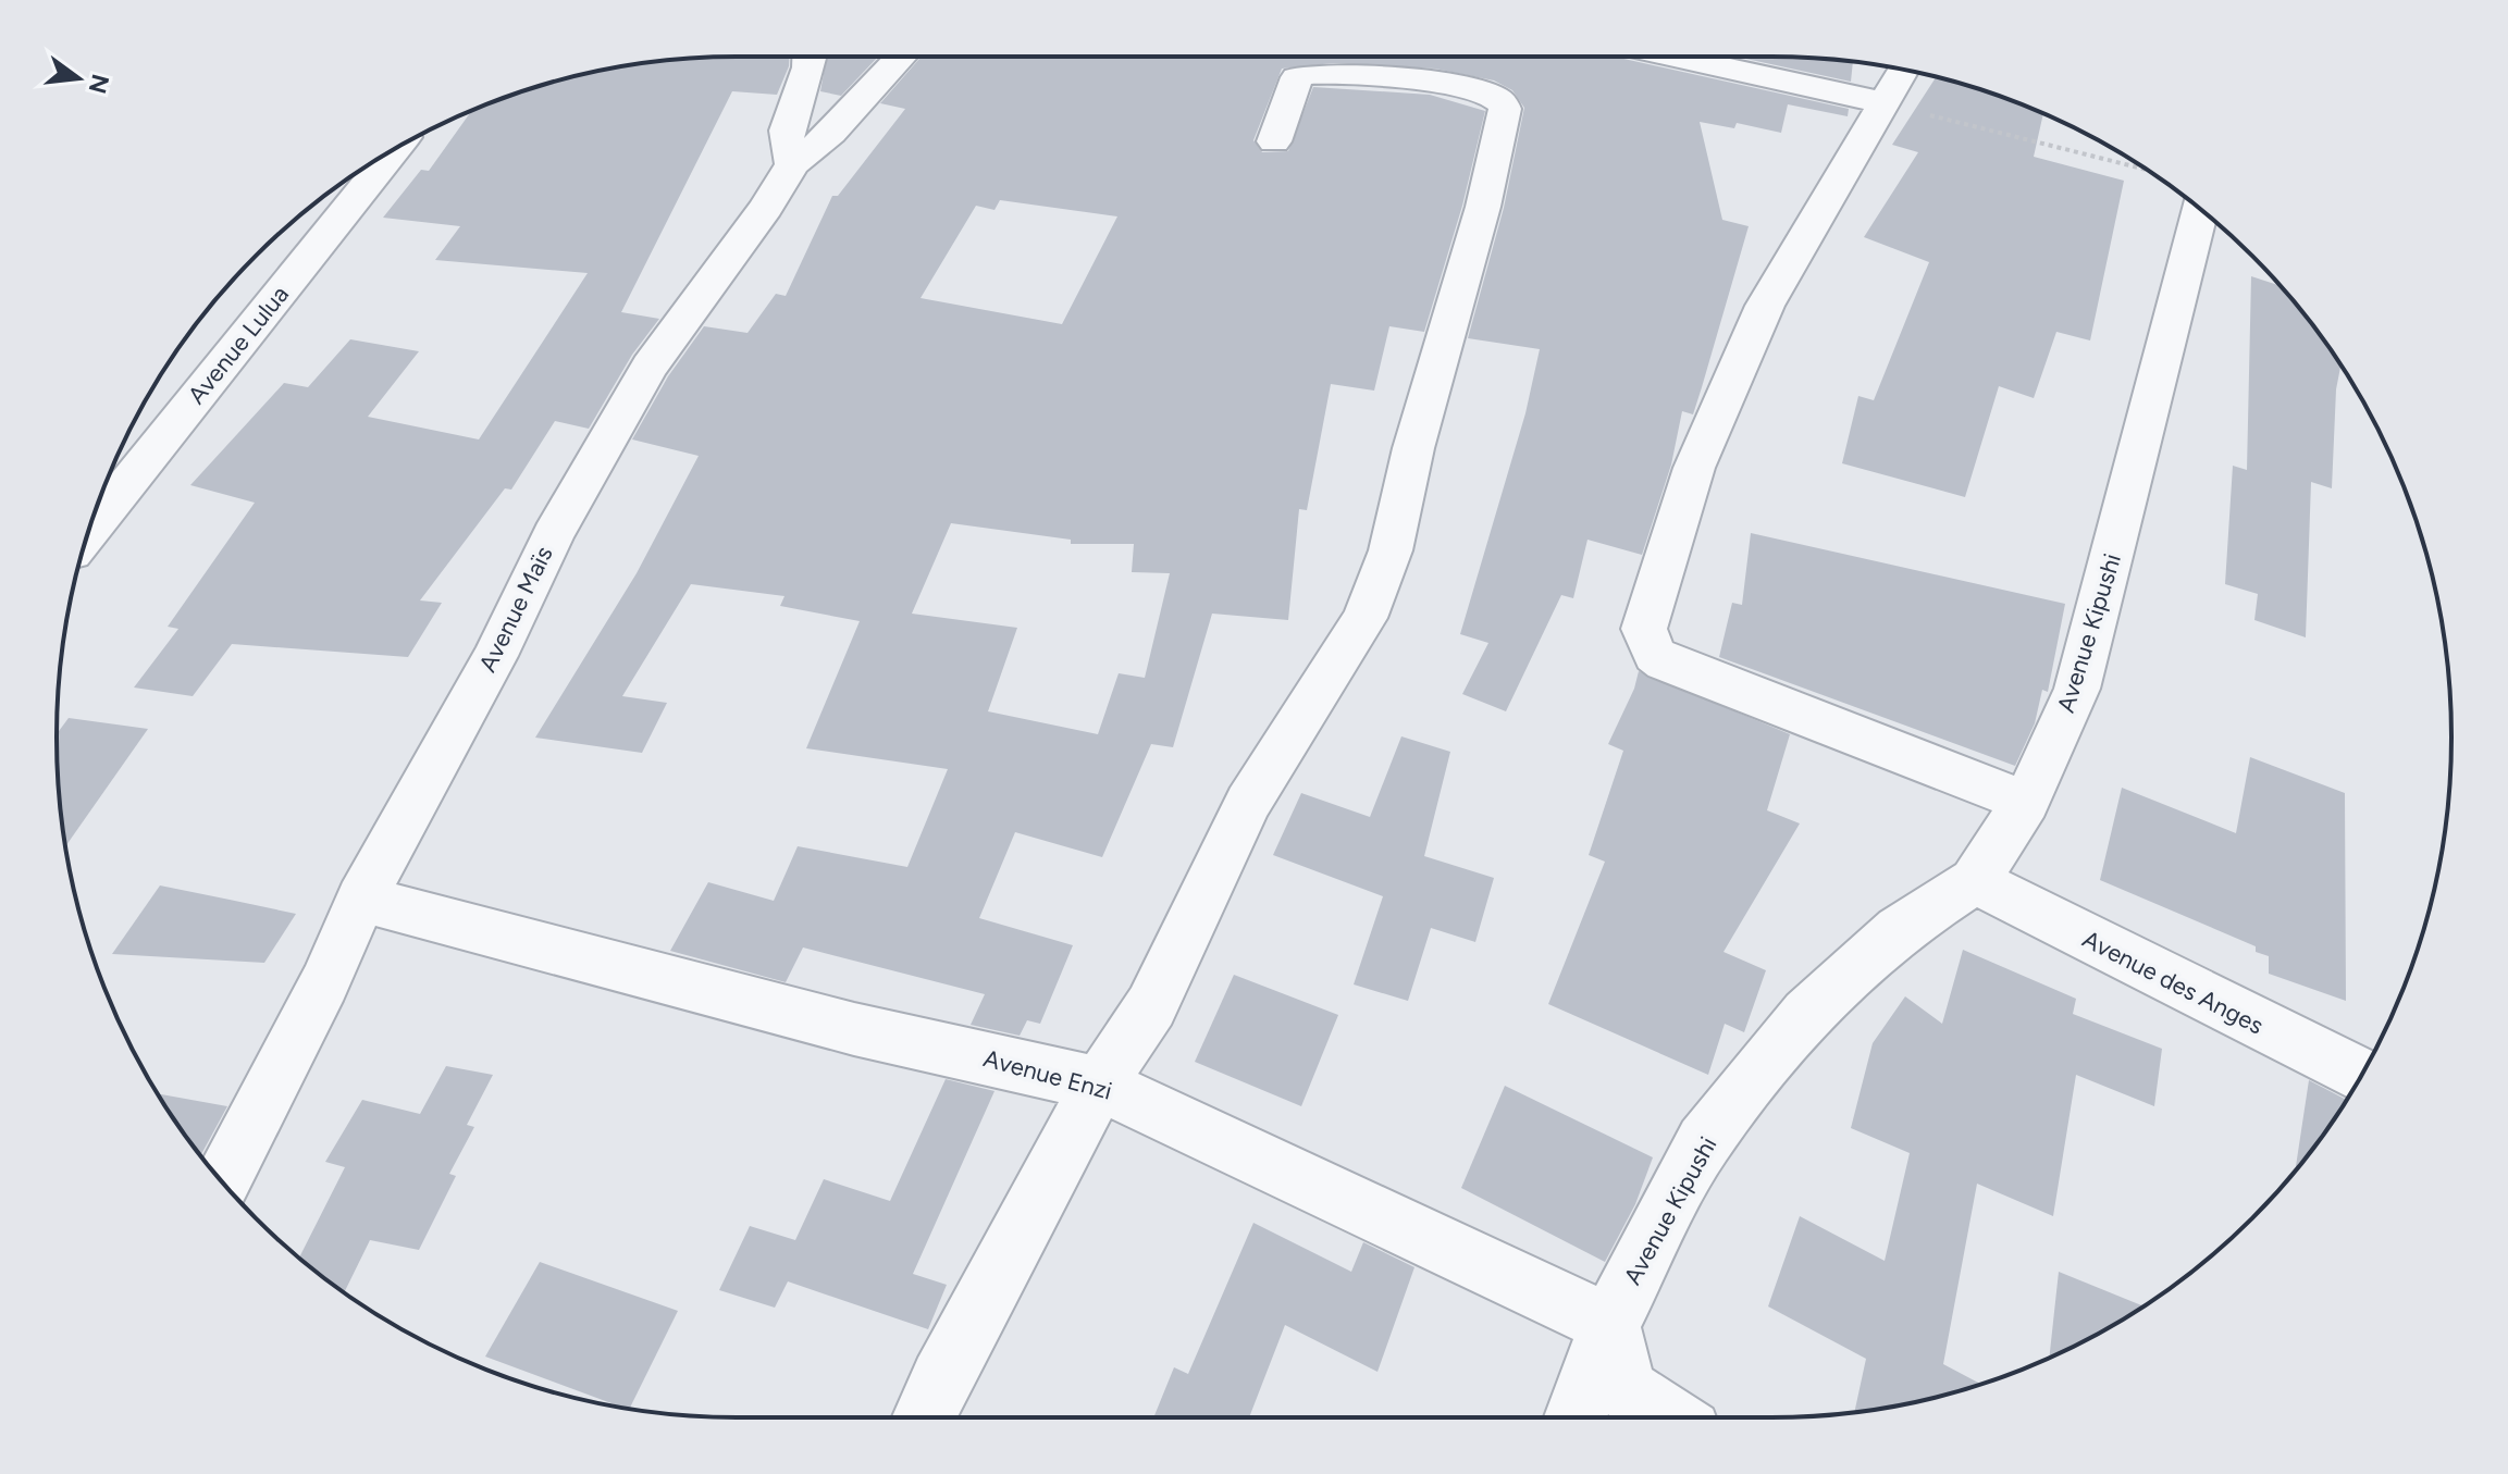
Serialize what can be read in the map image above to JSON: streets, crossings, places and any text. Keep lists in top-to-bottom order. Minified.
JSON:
{"streets":{"street":["Avenue Lulua","Avenue Maïs","Avenue Kipushi","Avenue des Anges","Avenue Enzi"]},"crossings":[["Avenue Maïs","Avenue Enzi"],["Avenue Kipushi","Avenue des Anges"],["Avenue Kipushi","Avenue Enzi"]],"north":"right"}
